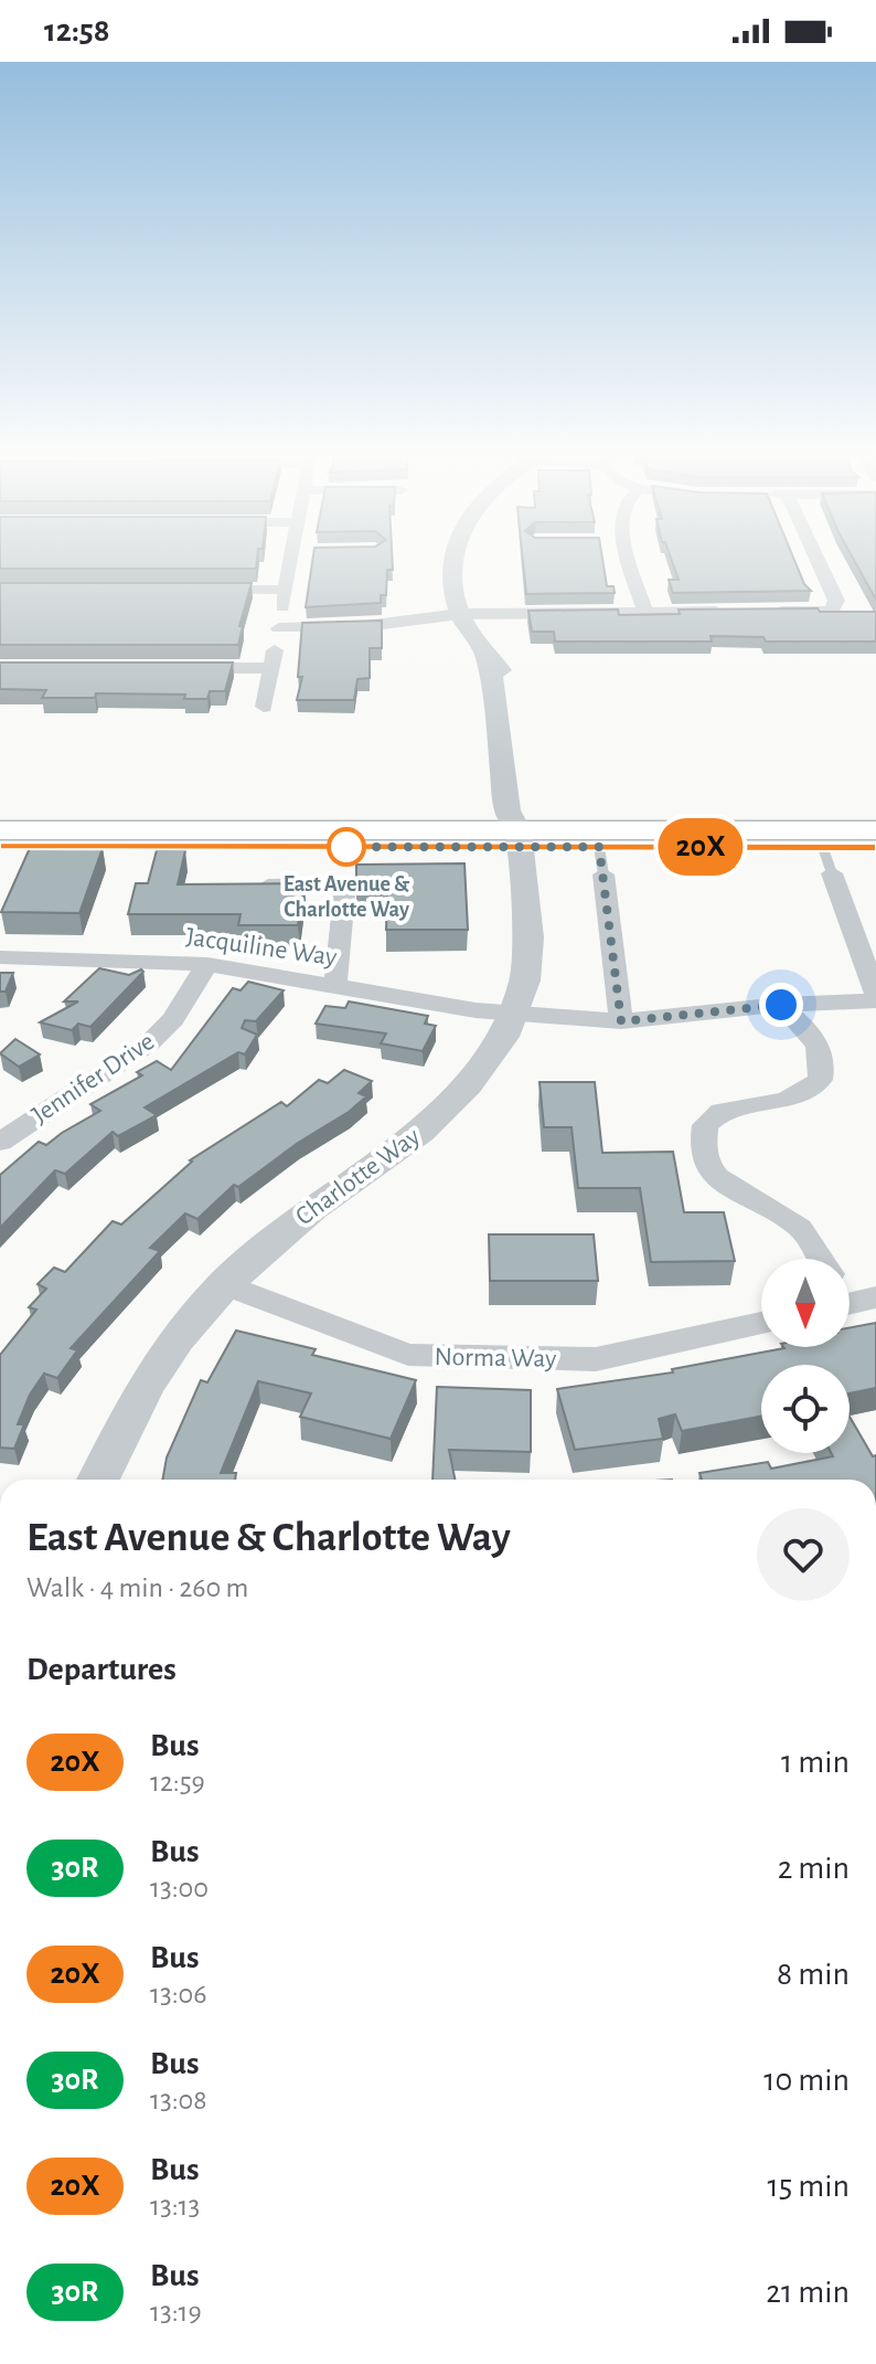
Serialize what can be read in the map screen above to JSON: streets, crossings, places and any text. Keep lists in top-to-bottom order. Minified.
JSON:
{"streets":{"street":["Jacquiline Way","Jennifer Drive","Charlotte Way","Norma Way"]},"crossings":[["Jacquiline Way","Jennifer Drive"],["Jacquiline Way","Charlotte Way"],["Charlotte Way","Norma Way"]],"places":["East Avenue & Charlotte Way"],"lines":["bus line 20X"],"north":"bottom","page":{"status":"12:58","on_map":"20X","heading":[["East Avenue & Charlotte Way","Walk · 4 min · 260 m"],"Departures"],"list":[{"mark":"20X","name":"Bus","note":"12:59","value":"1 min"},{"mark":"30R","name":"Bus","note":"13:00","value":"2 min"},{"mark":"20X","name":"Bus","note":"13:06","value":"8 min"},{"mark":"30R","name":"Bus","note":"13:08","value":"10 min"},{"mark":"20X","name":"Bus","note":"13:13","value":"15 min"},{"mark":"30R","name":"Bus","note":"13:19","value":"21 min"}]}}
